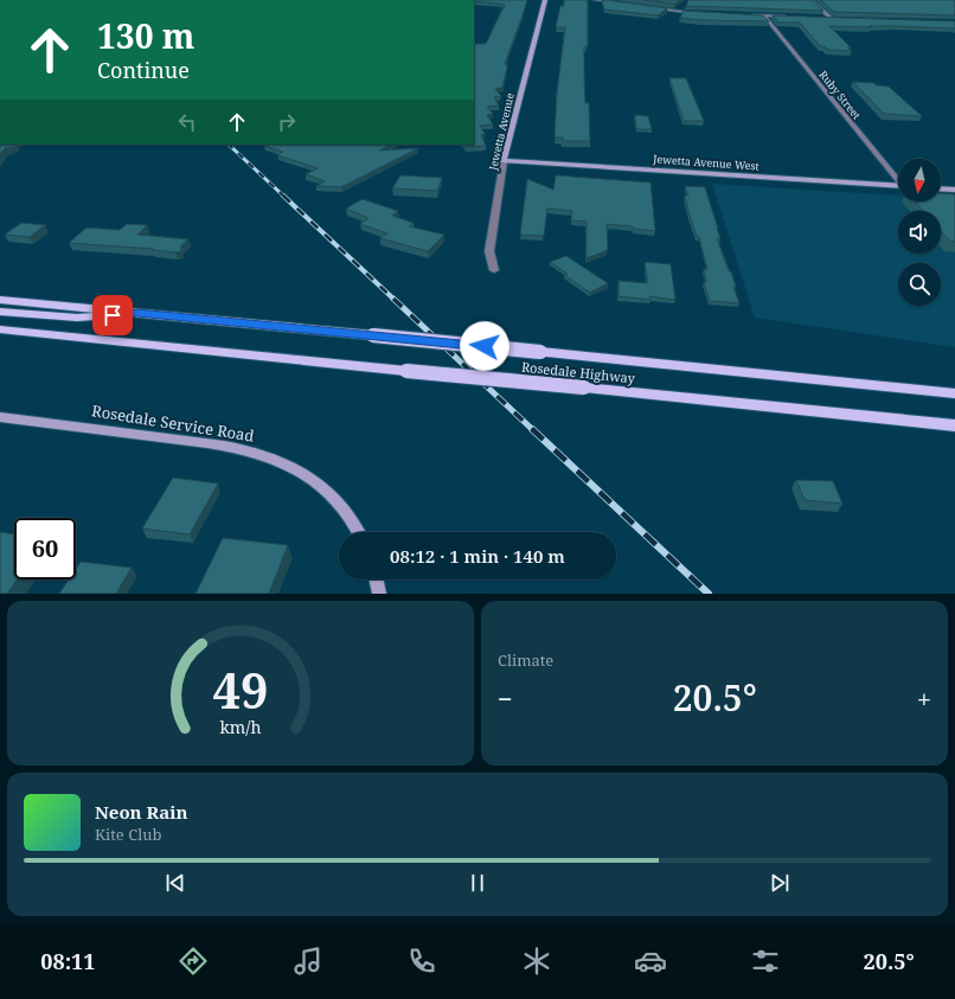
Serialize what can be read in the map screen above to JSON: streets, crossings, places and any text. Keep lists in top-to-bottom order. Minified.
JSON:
{"streets":{"main road":["Rosedale Highway"],"street":["Ruby Street","Jewetta Avenue","Jewetta Avenue West","Rosedale Service Road"]},"crossings":[["Jewetta Avenue","Jewetta Avenue West"]],"north":"bottom","page":{"turn":["130 m","Continue"],"limit":"60","trip":"08:12 · 1 min · 140 m","tile":"Climate","heat":["−","20.5°","+"],"song":["Neon Rain","Kite Club"],"tabs":["08:11","20.5°"],"gauge":["49","km/h"]}}
